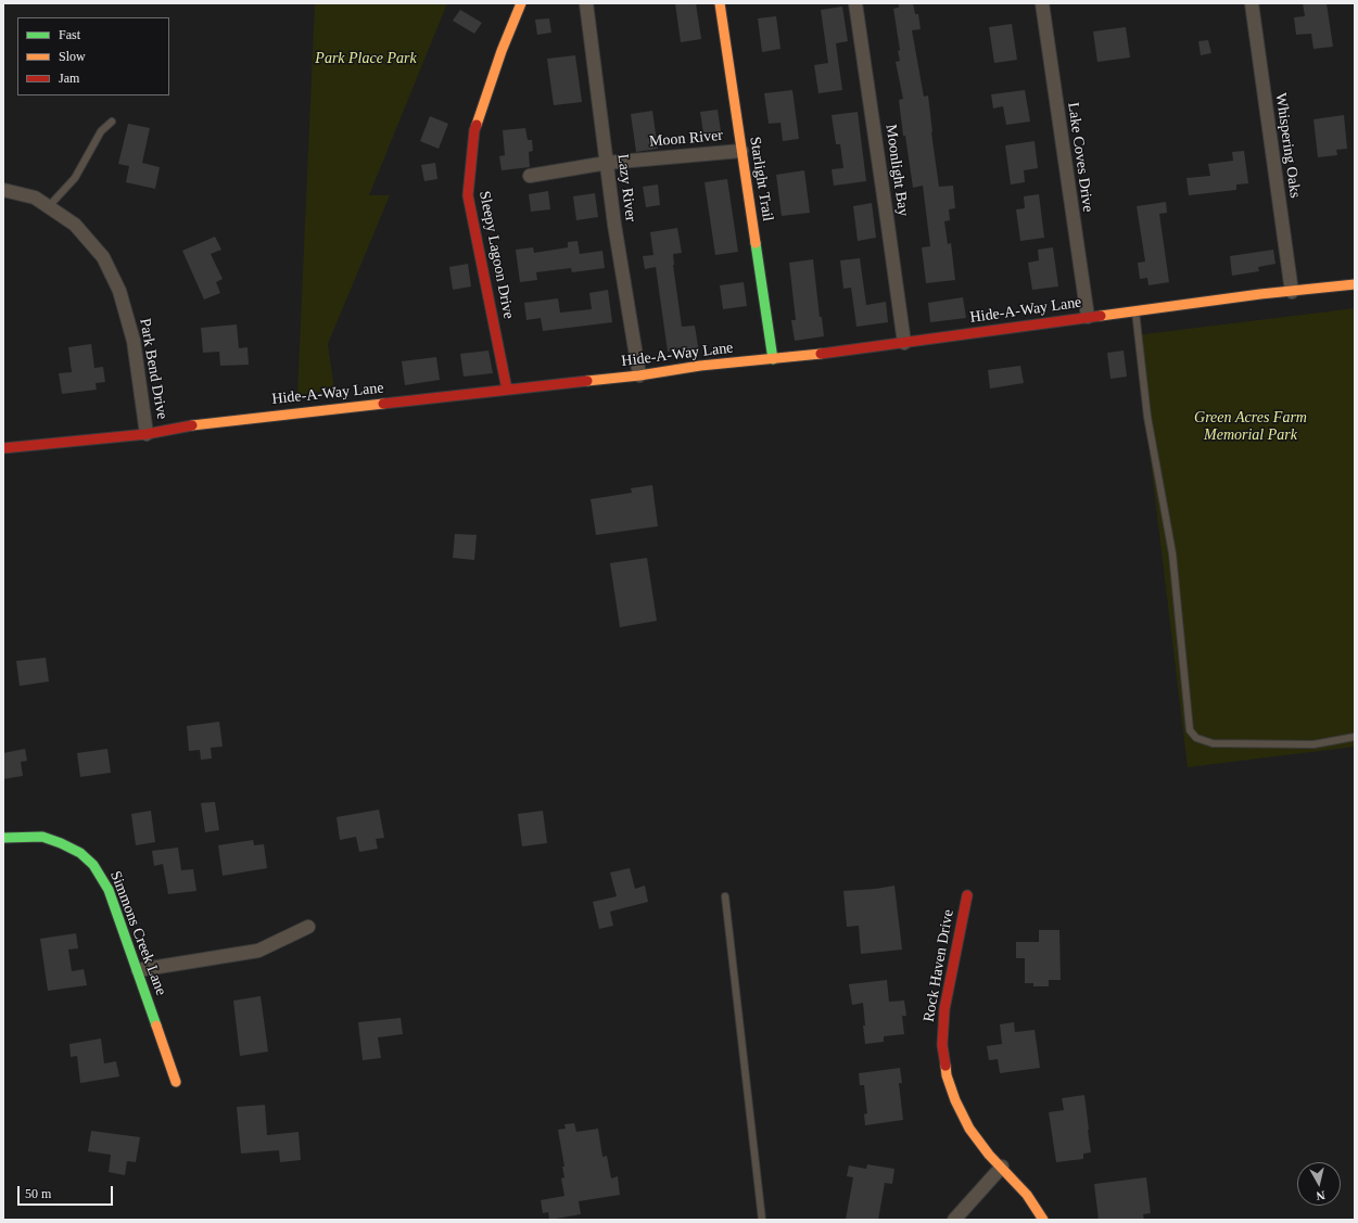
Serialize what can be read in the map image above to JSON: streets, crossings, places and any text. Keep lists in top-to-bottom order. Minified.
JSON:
{"streets":{"street":["Moon River","Whispering Oaks","Lake Coves Drive","Moonlight Bay","Starlight Trail","Lazy River","Sleepy Lagoon Drive","Hide-A-Way Lane","Park Bend Drive","Simmons Creek Lane","Rock Haven Drive"]},"crossings":[["Moon River","Starlight Trail"],["Moon River","Lazy River"],["Whispering Oaks","Hide-A-Way Lane"],["Lake Coves Drive","Hide-A-Way Lane"],["Moonlight Bay","Hide-A-Way Lane"],["Starlight Trail","Hide-A-Way Lane"],["Lazy River","Hide-A-Way Lane"],["Sleepy Lagoon Drive","Hide-A-Way Lane"],["Hide-A-Way Lane","Park Bend Drive"]],"parks":["Park Place Park","Green Acres Farm Memorial Park"],"legend":["Fast","Slow","Jam"],"scale_bar":"50 m","north":"bottom"}
